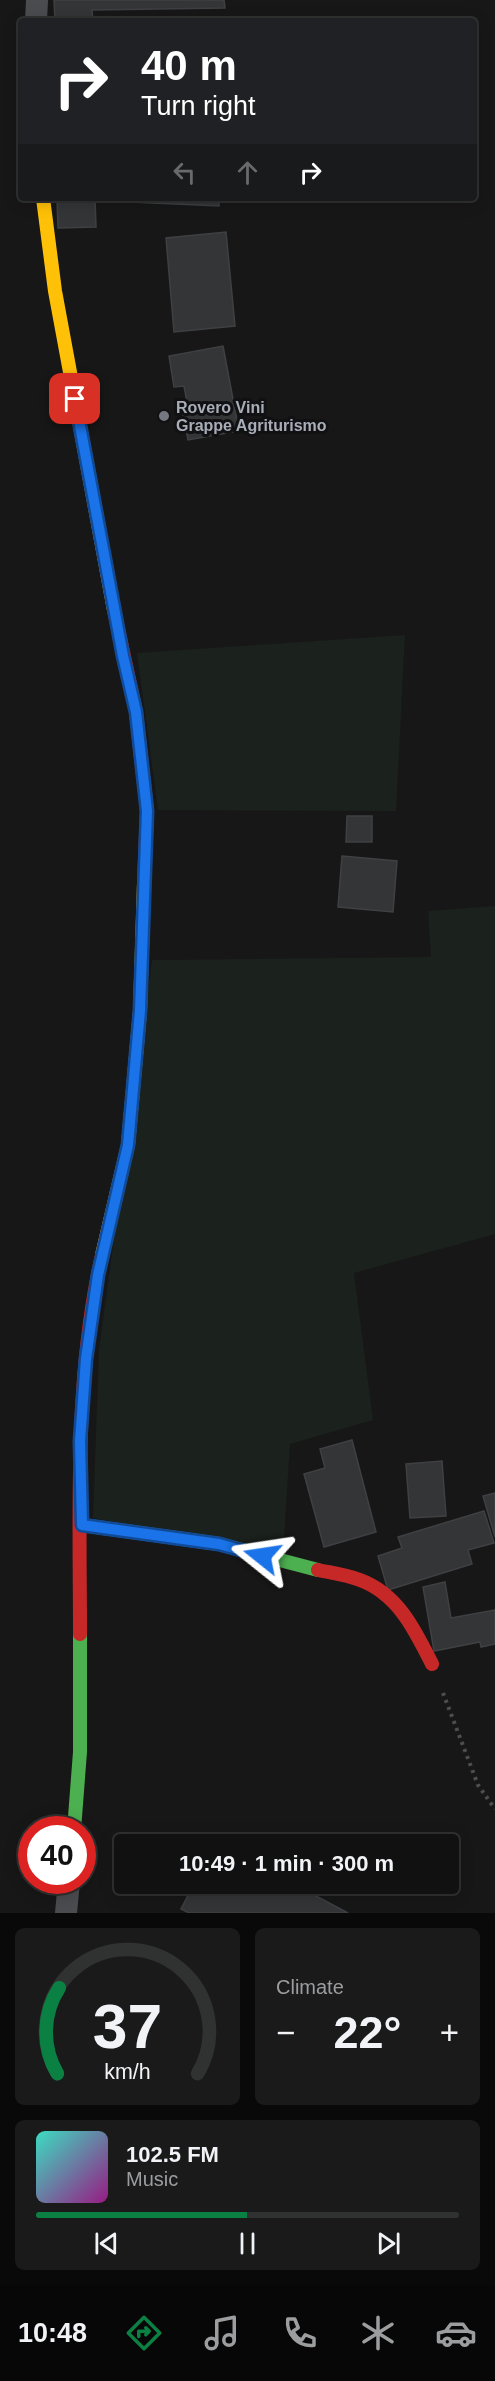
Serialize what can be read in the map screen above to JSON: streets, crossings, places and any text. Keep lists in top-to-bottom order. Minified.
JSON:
{"places":["Rovero Vini Grappe Agriturismo"],"page":{"turn":["40 m","Turn right"],"limit":"40","trip":"10:49 · 1 min · 300 m","tile":"Climate","heat":["−","22°","+"],"song":["102.5 FM","Music"],"tabs":"10:48","gauge":["37","km/h"]}}
